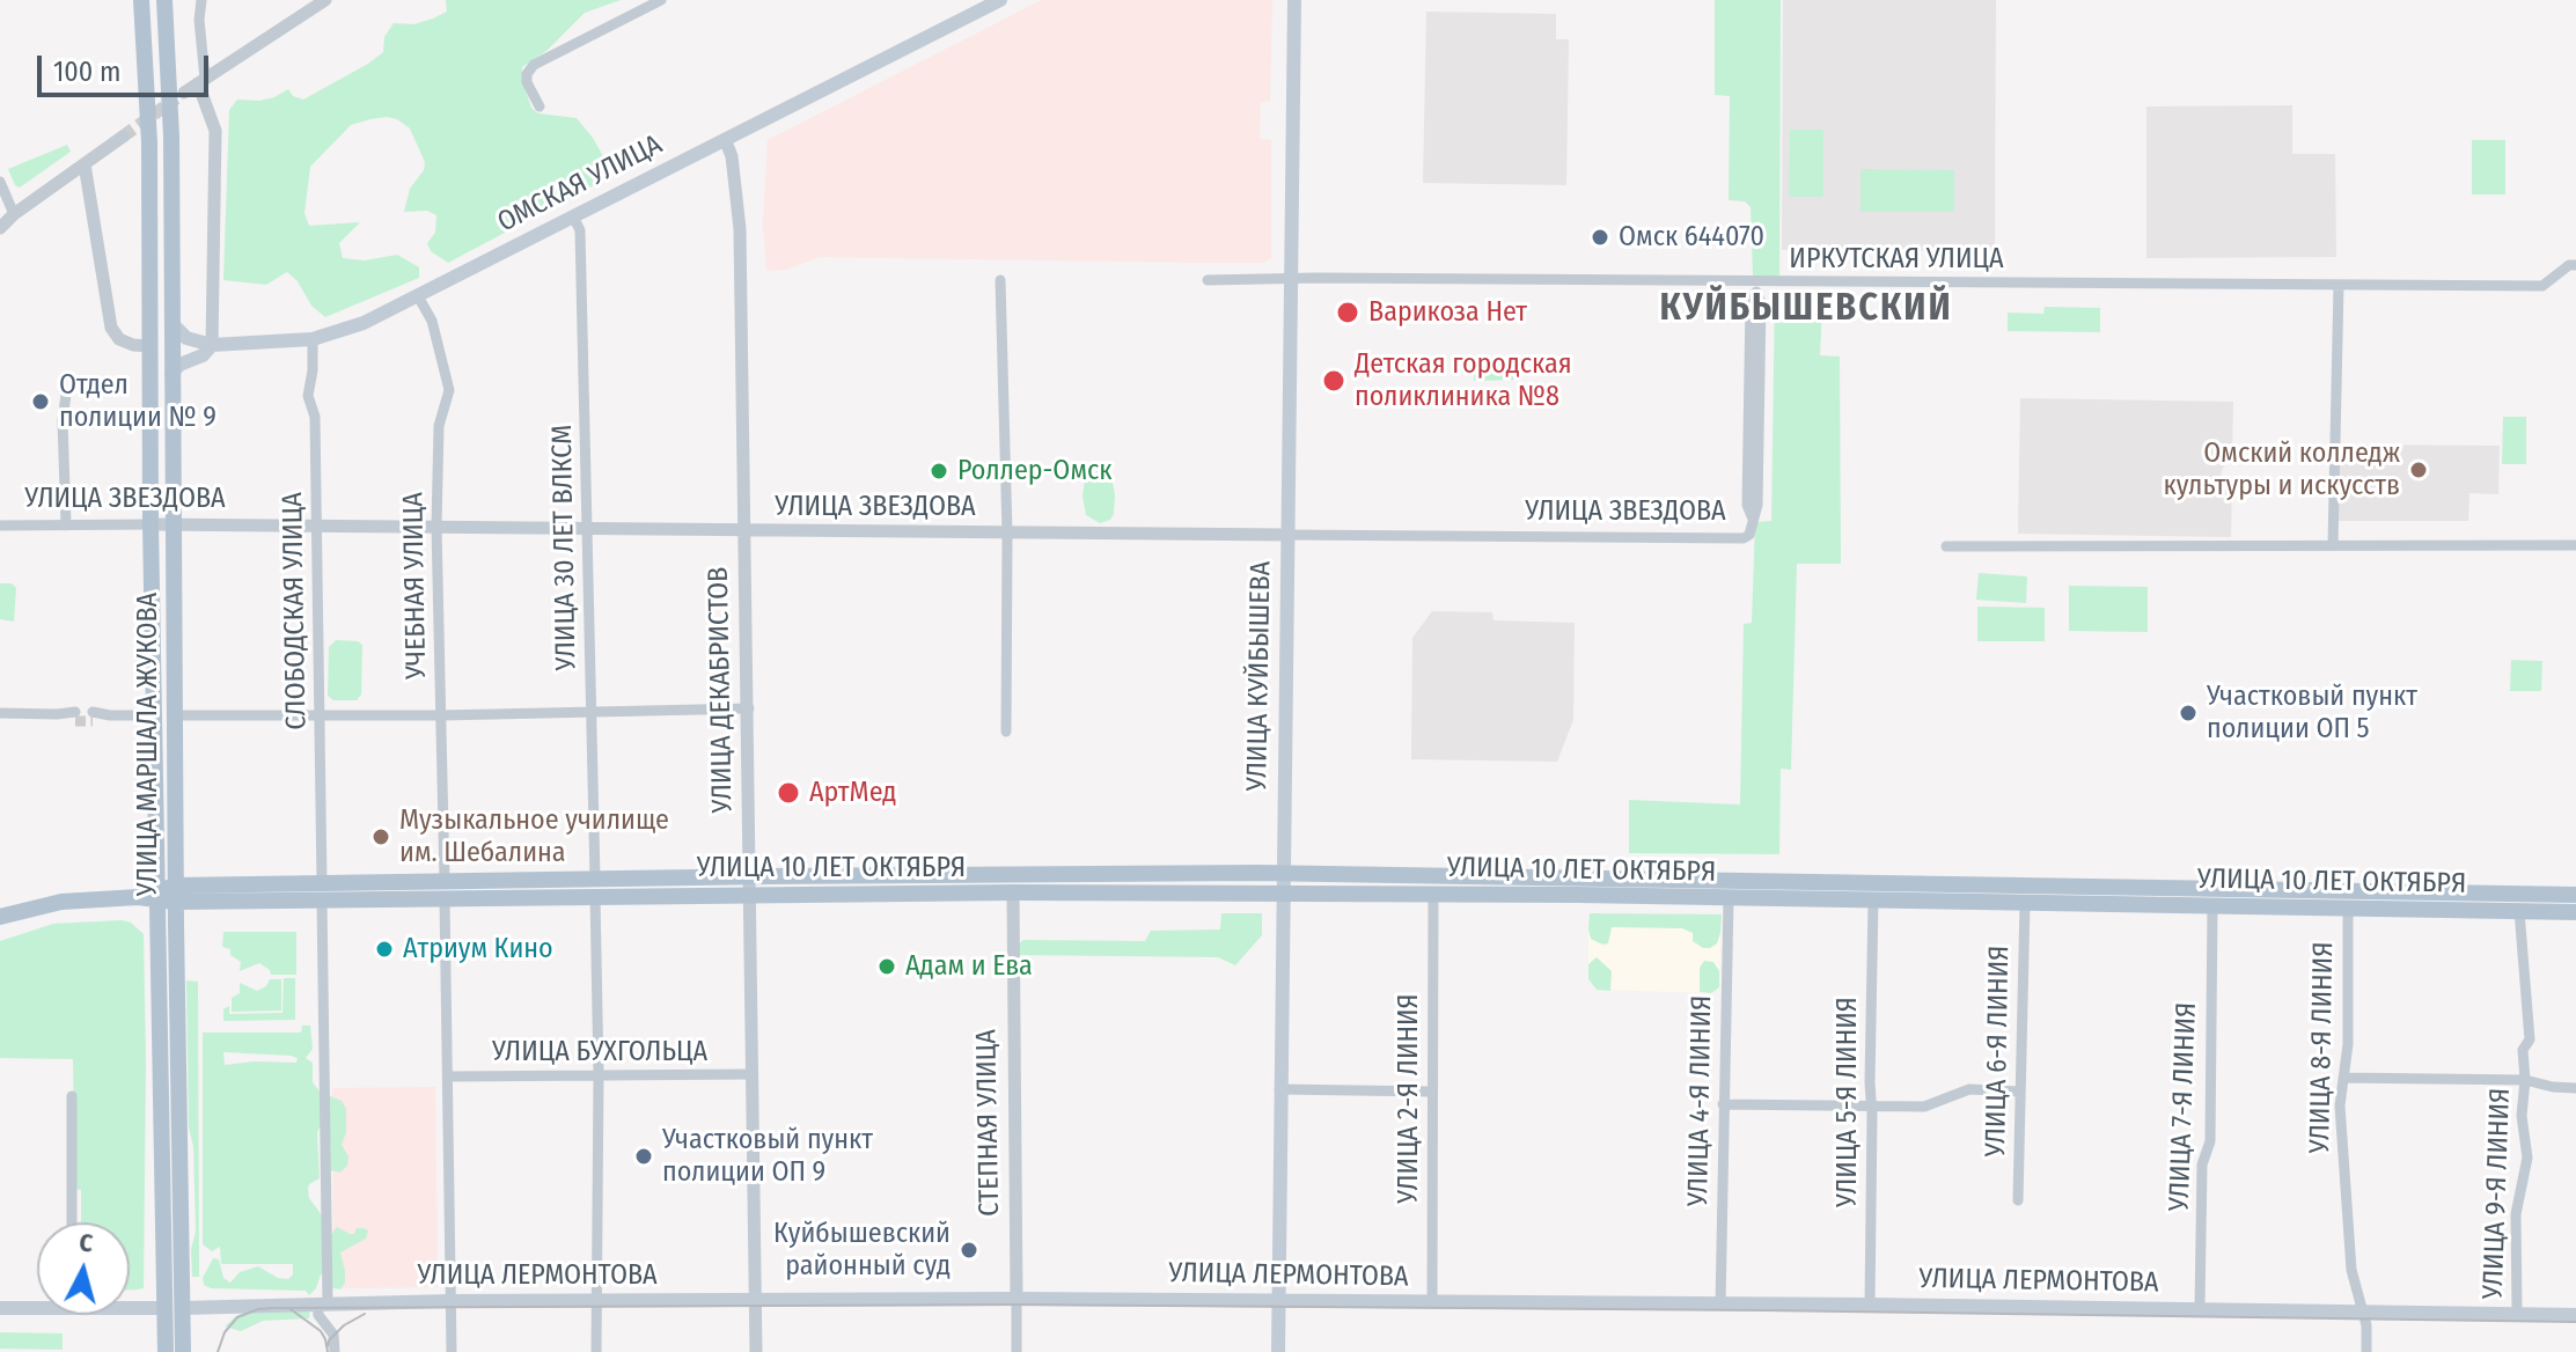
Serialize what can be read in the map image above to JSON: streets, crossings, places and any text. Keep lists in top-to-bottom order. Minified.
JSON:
{"streets":{"main road":["ОМСКАЯ УЛИЦА","УЛИЦА КУЙБЫШЕВА","УЛИЦА МАРШАЛА ЖУКОВА","УЛИЦА 10 ЛЕТ ОКТЯБРЯ","УЛИЦА ЛЕРМОНТОВА"],"street":["ИРКУТСКАЯ УЛИЦА","УЛИЦА ЗВЕЗДОВА","УЛИЦА 30 ЛЕТ ВЛКСМ","УЧЕБНАЯ УЛИЦА","СЛОБОДСКАЯ УЛИЦА","УЛИЦА ДЕКАБРИСТОВ","УЛИЦА 8-Я ЛИНИЯ","УЛИЦА 6-Я ЛИНИЯ","УЛИЦА БУХГОЛЬЦА","УЛИЦА 2-Я ЛИНИЯ","УЛИЦА 4-Я ЛИНИЯ","УЛИЦА 5-Я ЛИНИЯ","УЛИЦА 7-Я ЛИНИЯ","СТЕПНАЯ УЛИЦА","УЛИЦА 9-Я ЛИНИЯ"]},"crossings":[["ОМСКАЯ УЛИЦА","УЛИЦА 30 ЛЕТ ВЛКСМ"],["ОМСКАЯ УЛИЦА","УЧЕБНАЯ УЛИЦА"],["ОМСКАЯ УЛИЦА","СЛОБОДСКАЯ УЛИЦА"],["ОМСКАЯ УЛИЦА","УЛИЦА ДЕКАБРИСТОВ"],["ИРКУТСКАЯ УЛИЦА","УЛИЦА ЗВЕЗДОВА"],["ИРКУТСКАЯ УЛИЦА","УЛИЦА КУЙБЫШЕВА"],["УЛИЦА ЗВЕЗДОВА","УЛИЦА 30 ЛЕТ ВЛКСМ"],["УЛИЦА ЗВЕЗДОВА","УЧЕБНАЯ УЛИЦА"],["УЛИЦА ЗВЕЗДОВА","СЛОБОДСКАЯ УЛИЦА"],["УЛИЦА ЗВЕЗДОВА","УЛИЦА КУЙБЫШЕВА"],["УЛИЦА ЗВЕЗДОВА","УЛИЦА ДЕКАБРИСТОВ"],["УЛИЦА ЗВЕЗДОВА","УЛИЦА МАРШАЛА ЖУКОВА"],["УЛИЦА 30 ЛЕТ ВЛКСМ","УЛИЦА 10 ЛЕТ ОКТЯБРЯ"],["УЛИЦА 30 ЛЕТ ВЛКСМ","УЛИЦА БУХГОЛЬЦА"],["УЛИЦА 30 ЛЕТ ВЛКСМ","УЛИЦА ЛЕРМОНТОВА"],["УЧЕБНАЯ УЛИЦА","УЛИЦА 10 ЛЕТ ОКТЯБРЯ"],["УЧЕБНАЯ УЛИЦА","УЛИЦА БУХГОЛЬЦА"],["УЧЕБНАЯ УЛИЦА","УЛИЦА ЛЕРМОНТОВА"],["СЛОБОДСКАЯ УЛИЦА","УЛИЦА 10 ЛЕТ ОКТЯБРЯ"],["СЛОБОДСКАЯ УЛИЦА","УЛИЦА ЛЕРМОНТОВА"],["УЛИЦА КУЙБЫШЕВА","УЛИЦА 10 ЛЕТ ОКТЯБРЯ"],["УЛИЦА КУЙБЫШЕВА","УЛИЦА ЛЕРМОНТОВА"],["УЛИЦА ДЕКАБРИСТОВ","УЛИЦА 10 ЛЕТ ОКТЯБРЯ"],["УЛИЦА ДЕКАБРИСТОВ","УЛИЦА БУХГОЛЬЦА"],["УЛИЦА ДЕКАБРИСТОВ","УЛИЦА ЛЕРМОНТОВА"],["УЛИЦА МАРШАЛА ЖУКОВА","УЛИЦА 10 ЛЕТ ОКТЯБРЯ"],["УЛИЦА МАРШАЛА ЖУКОВА","УЛИЦА ЛЕРМОНТОВА"],["УЛИЦА 10 ЛЕТ ОКТЯБРЯ","УЛИЦА 8-Я ЛИНИЯ"],["УЛИЦА 10 ЛЕТ ОКТЯБРЯ","УЛИЦА 6-Я ЛИНИЯ"],["УЛИЦА 10 ЛЕТ ОКТЯБРЯ","УЛИЦА 2-Я ЛИНИЯ"],["УЛИЦА 10 ЛЕТ ОКТЯБРЯ","УЛИЦА 4-Я ЛИНИЯ"],["УЛИЦА 10 ЛЕТ ОКТЯБРЯ","УЛИЦА 5-Я ЛИНИЯ"],["УЛИЦА 10 ЛЕТ ОКТЯБРЯ","УЛИЦА 7-Я ЛИНИЯ"],["УЛИЦА 10 ЛЕТ ОКТЯБРЯ","СТЕПНАЯ УЛИЦА"],["УЛИЦА 10 ЛЕТ ОКТЯБРЯ","УЛИЦА 9-Я ЛИНИЯ"],["УЛИЦА 8-Я ЛИНИЯ","УЛИЦА ЛЕРМОНТОВА"],["УЛИЦА 2-Я ЛИНИЯ","УЛИЦА ЛЕРМОНТОВА"],["УЛИЦА 4-Я ЛИНИЯ","УЛИЦА ЛЕРМОНТОВА"],["УЛИЦА 5-Я ЛИНИЯ","УЛИЦА ЛЕРМОНТОВА"],["УЛИЦА 7-Я ЛИНИЯ","УЛИЦА ЛЕРМОНТОВА"],["СТЕПНАЯ УЛИЦА","УЛИЦА ЛЕРМОНТОВА"],["УЛИЦА 9-Я ЛИНИЯ","УЛИЦА ЛЕРМОНТОВА"]],"districts":["КУЙБЫШЕВСКИЙ"],"places":["Омск 644070","Варикоза Нет","Детская городская поликлиника №8","Отдел полиции № 9","Омский колледж культуры и искусств","Роллер-Омск","Участковый пункт полиции ОП 5","АртМед","Музыкальное училище им. Шебалина","Атриум Кино","Адам и Ева","Участковый пункт полиции ОП 9","Куйбышевский районный суд"],"scale_bar":"100 m","north":"top"}
